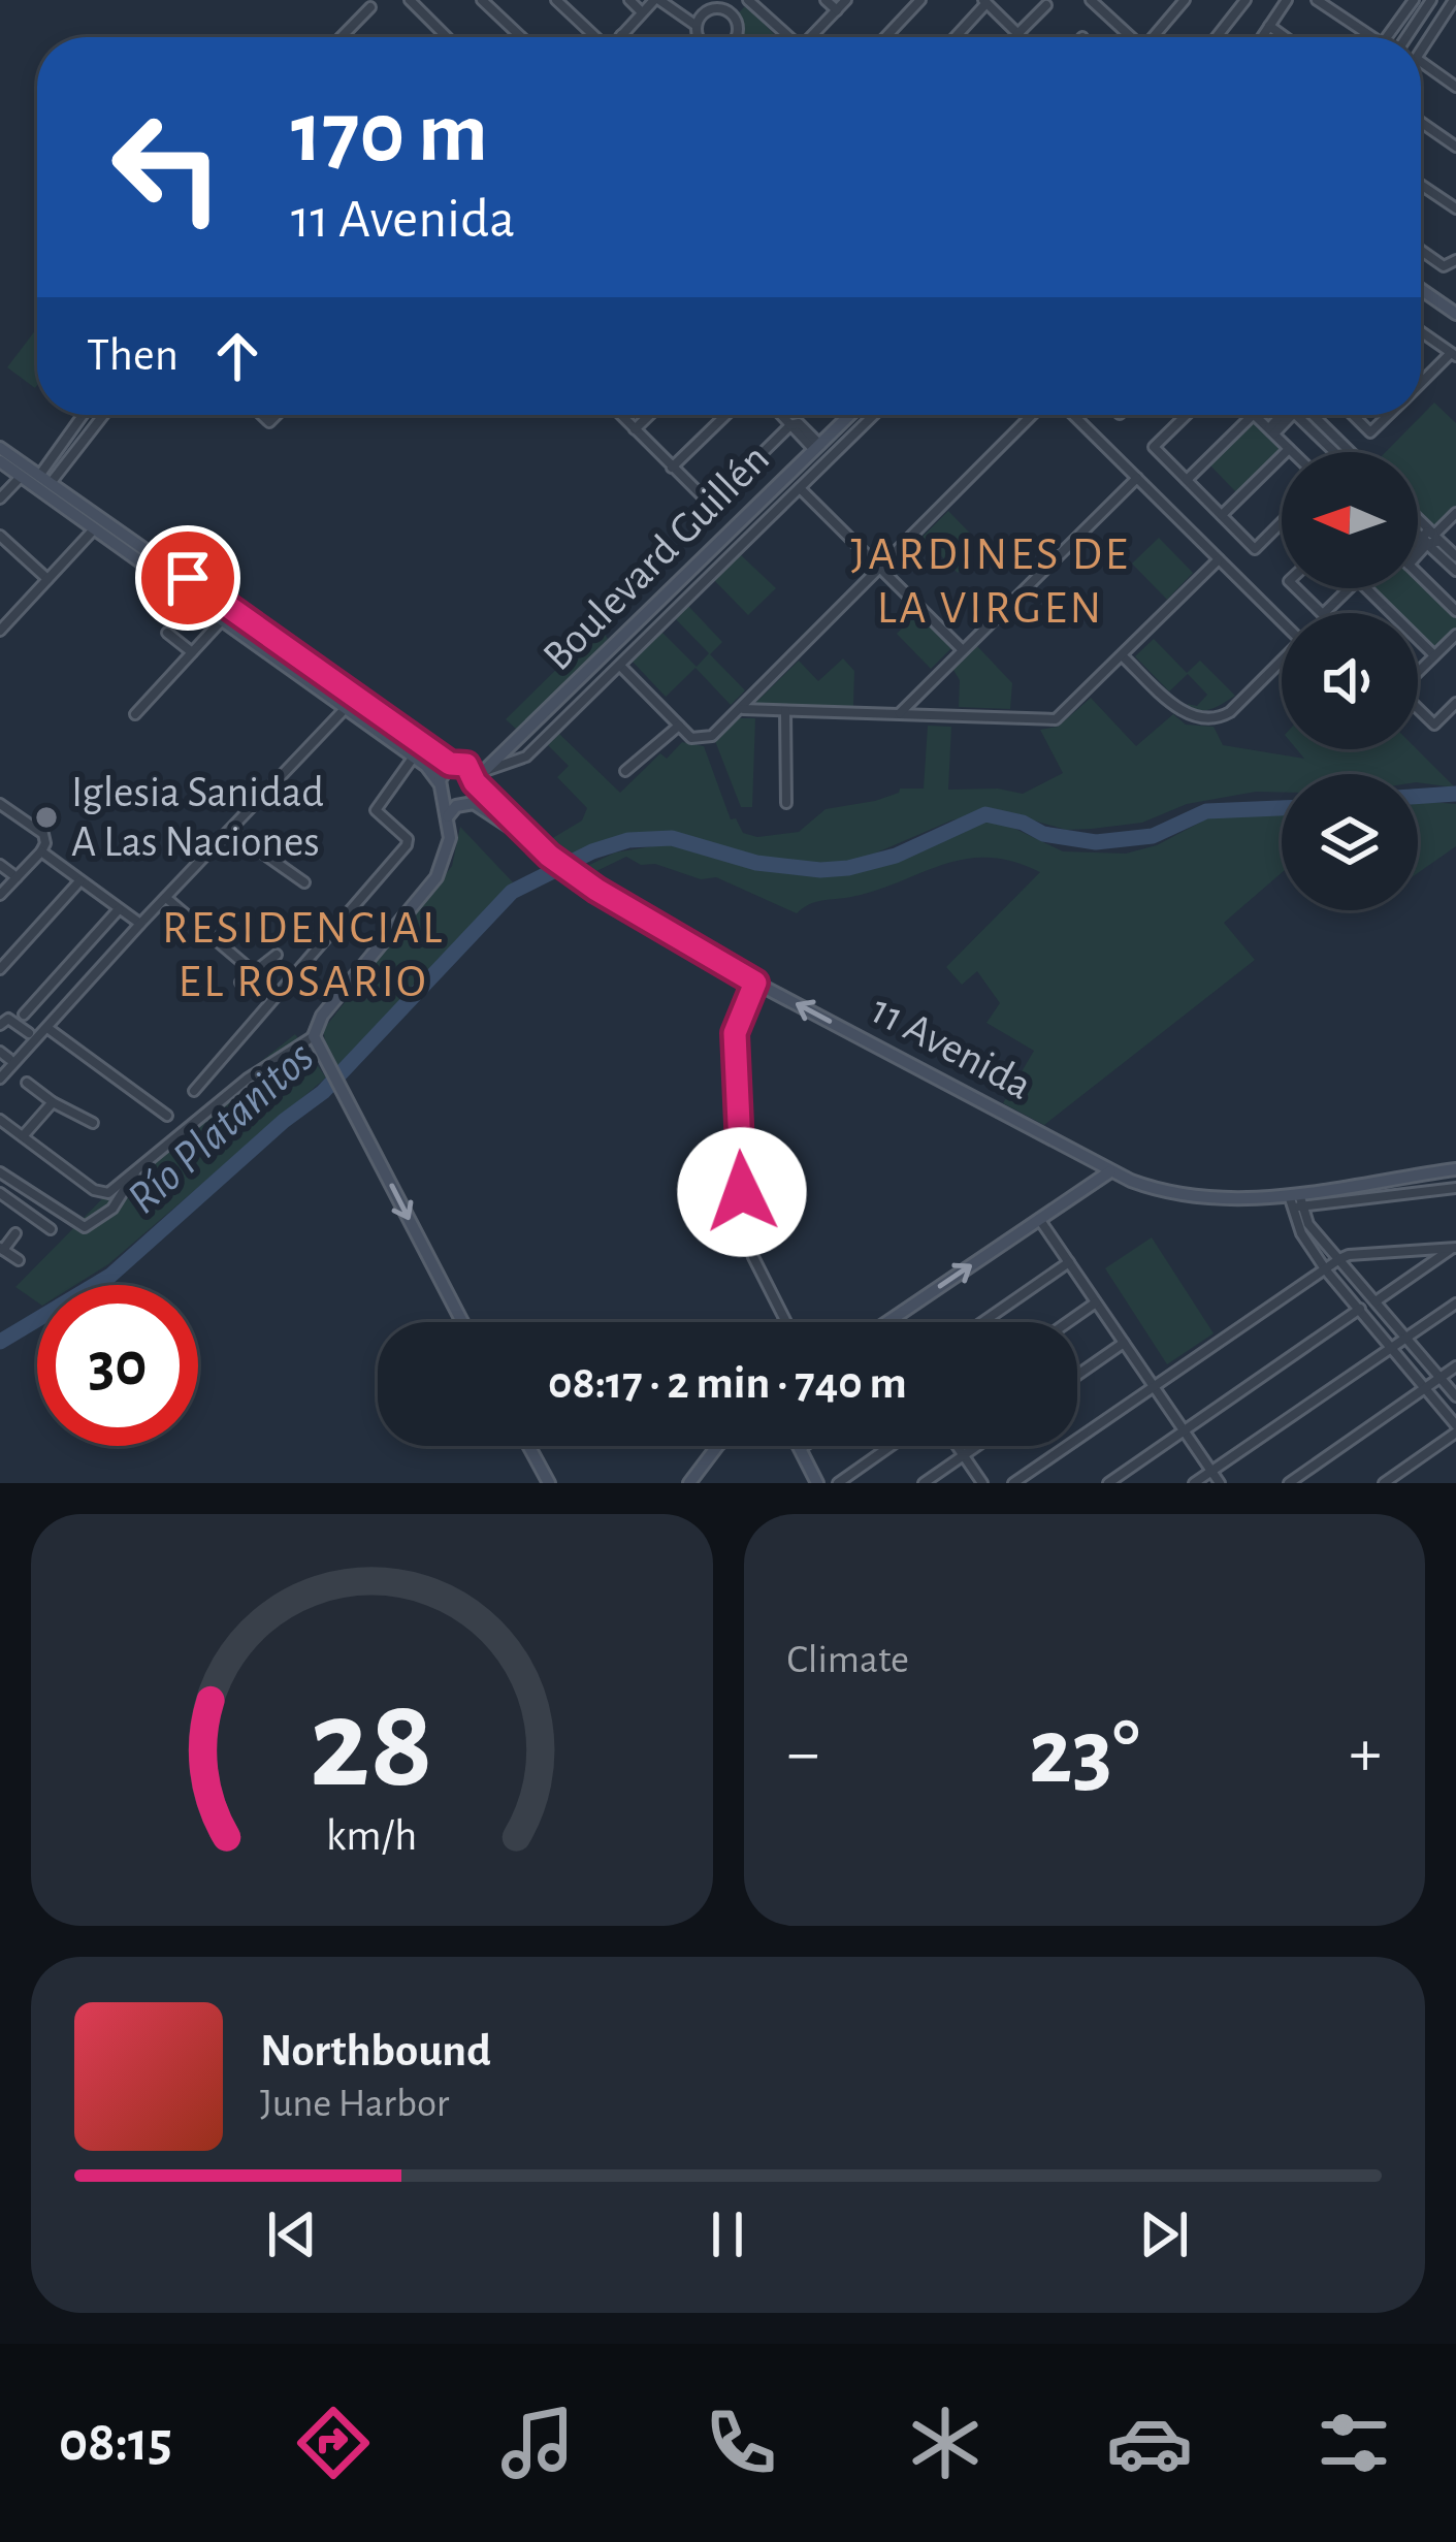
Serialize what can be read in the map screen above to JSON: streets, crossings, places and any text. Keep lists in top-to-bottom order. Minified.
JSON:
{"streets":{"main road":["Boulevard Guillén","11 Avenida"]},"crossings":[["Boulevard Guillén","11 Avenida"]],"one_way":["11 Avenida"],"districts":["JARDINES DE LA VIRGEN","RESIDENCIAL EL ROSARIO"],"water":["Río Platanitos"],"places":["Iglesia Sanidad A Las Naciones"],"north":"left","page":{"turn":["170 m","11 Avenida"],"then":"Then","limit":"30","trip":"08:17 · 2 min · 740 m","tile":"Climate","heat":["−","23°","+"],"song":["Northbound","June Harbor"],"tabs":"08:15","gauge":["28","km/h"]}}
